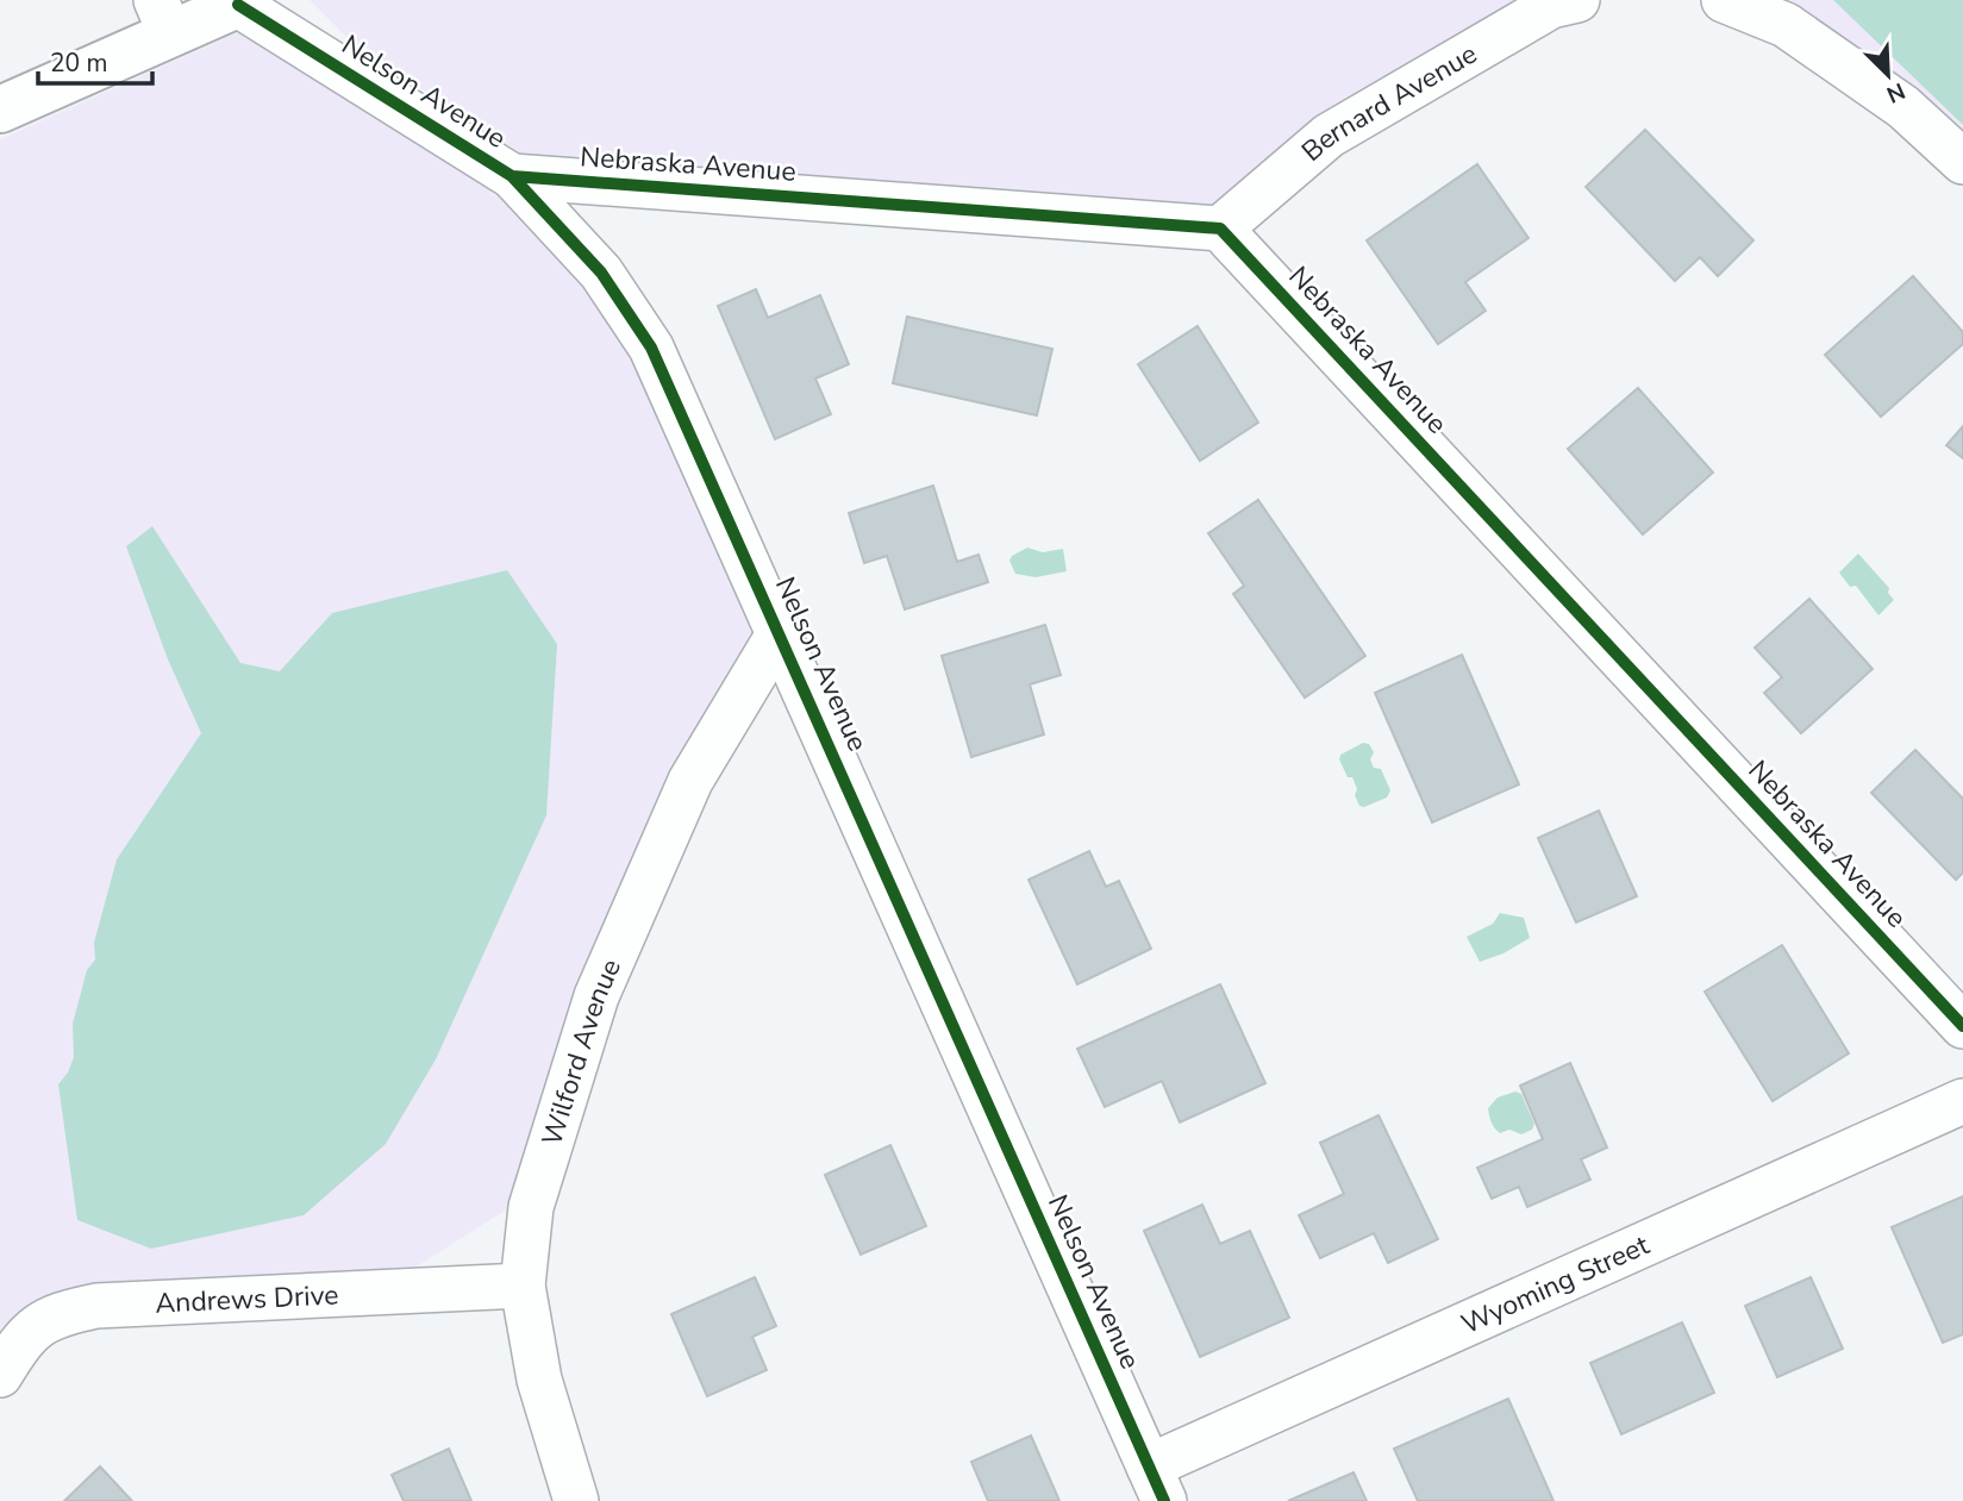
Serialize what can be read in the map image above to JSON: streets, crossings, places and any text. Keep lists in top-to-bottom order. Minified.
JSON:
{"streets":{"street":["Nelson Avenue","Bernard Avenue","Nebraska Avenue","Wilford Avenue","Wyoming Street","Andrews Drive"]},"crossings":[["Nelson Avenue","Nebraska Avenue"],["Nelson Avenue","Wilford Avenue"],["Nelson Avenue","Wyoming Street"],["Bernard Avenue","Nebraska Avenue"],["Wilford Avenue","Andrews Drive"]],"scale_bar":"20 m","north":"bottom right"}
